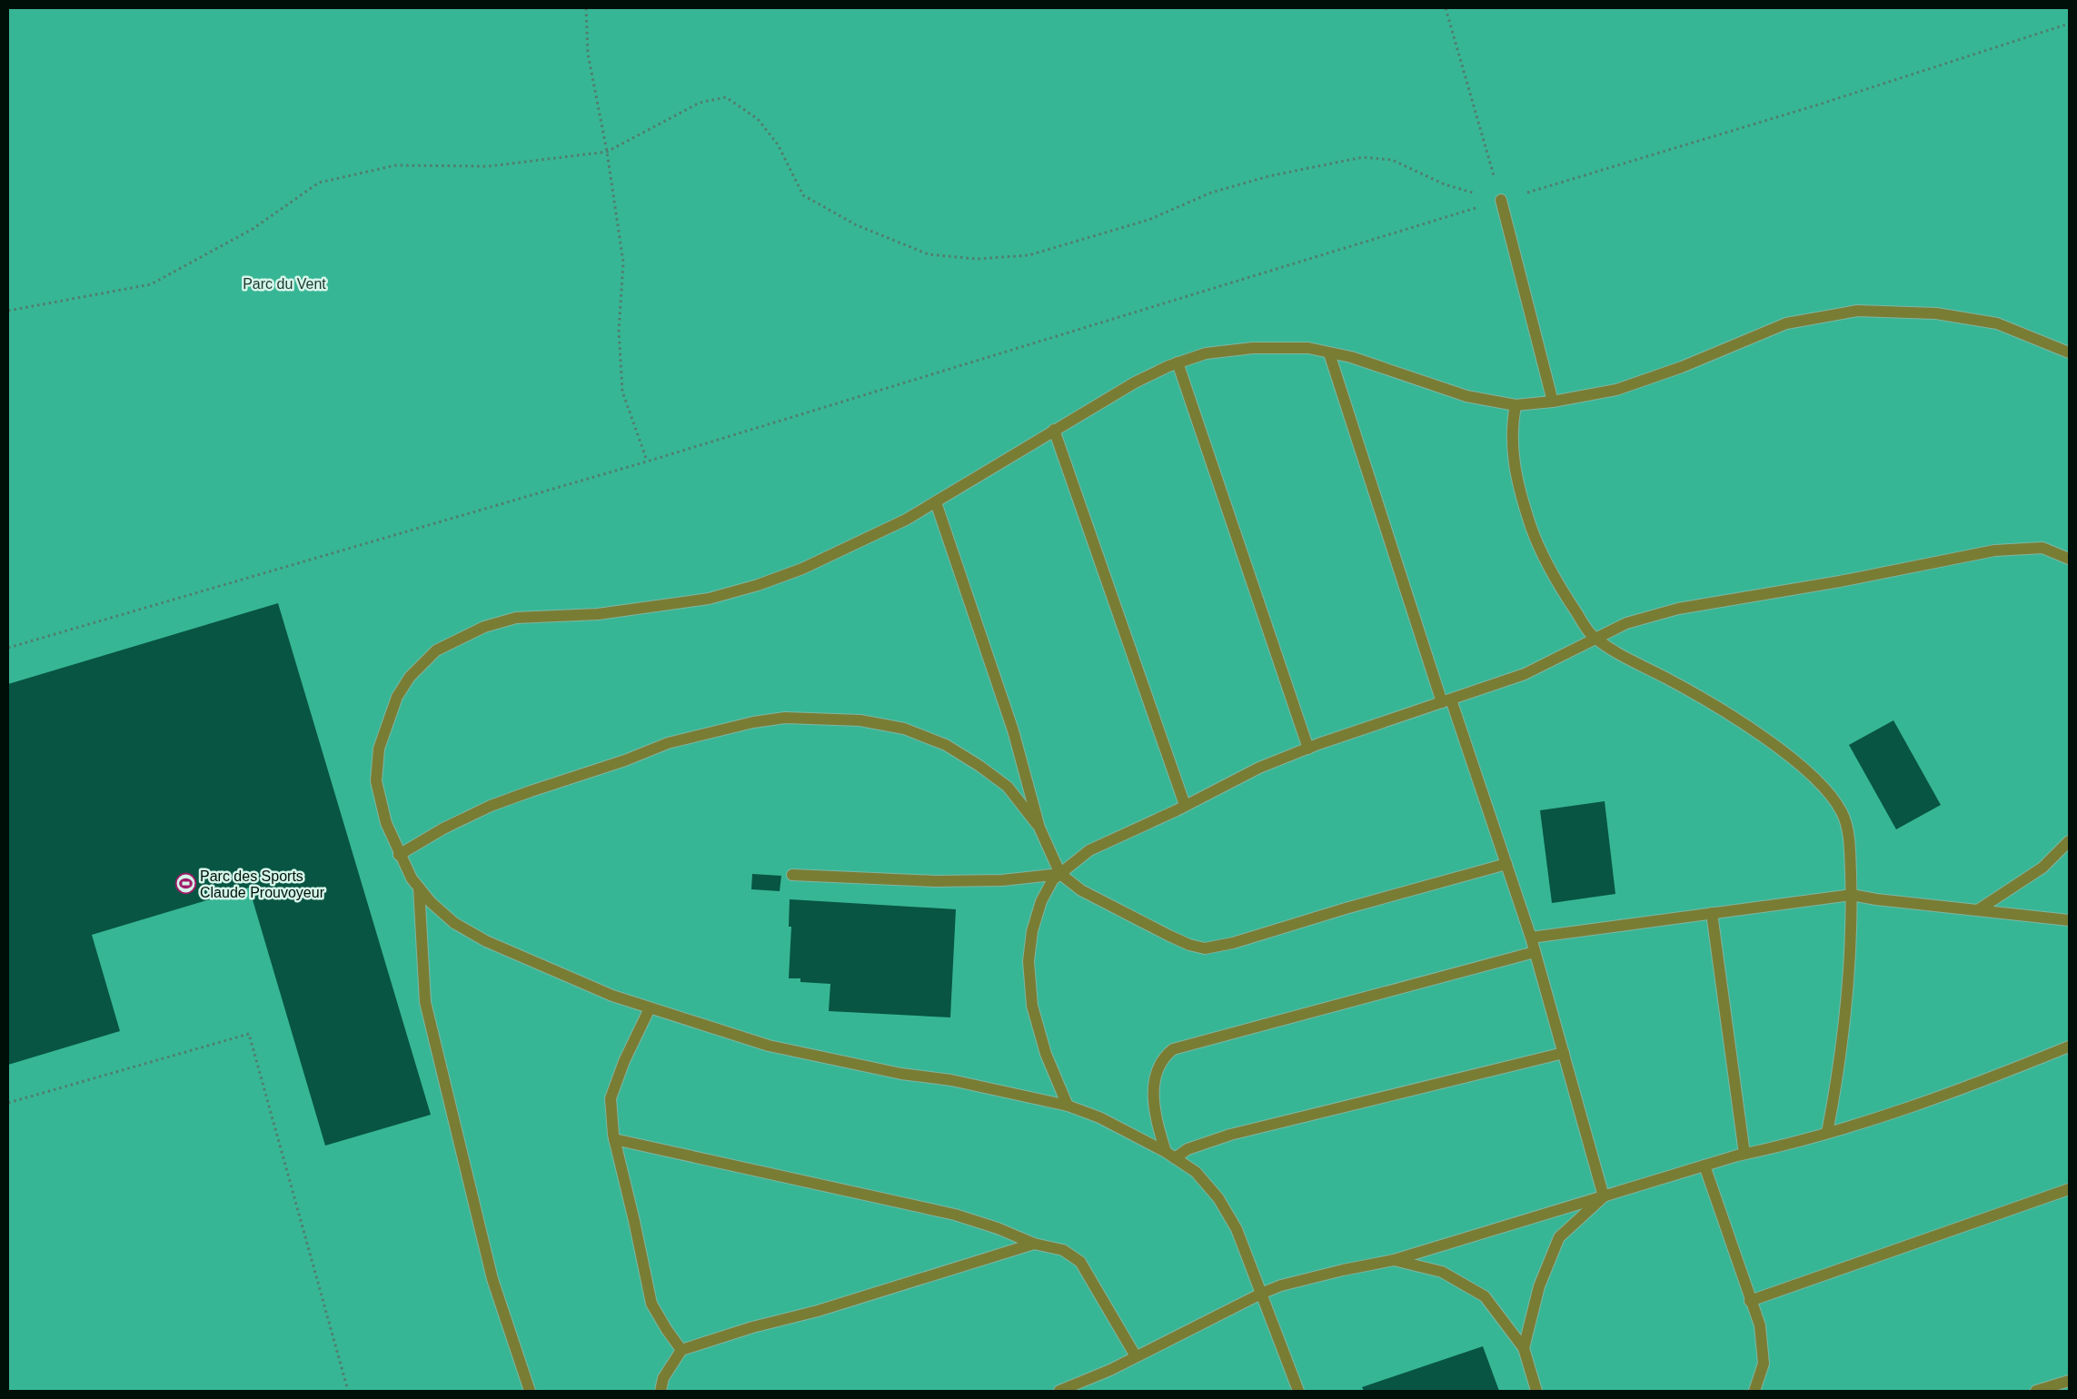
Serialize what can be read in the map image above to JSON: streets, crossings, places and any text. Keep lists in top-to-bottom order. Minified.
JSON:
{"parks":["Parc du Vent"],"places":{"sports":["Parc des Sports Claude Prouvoyeur"]}}
